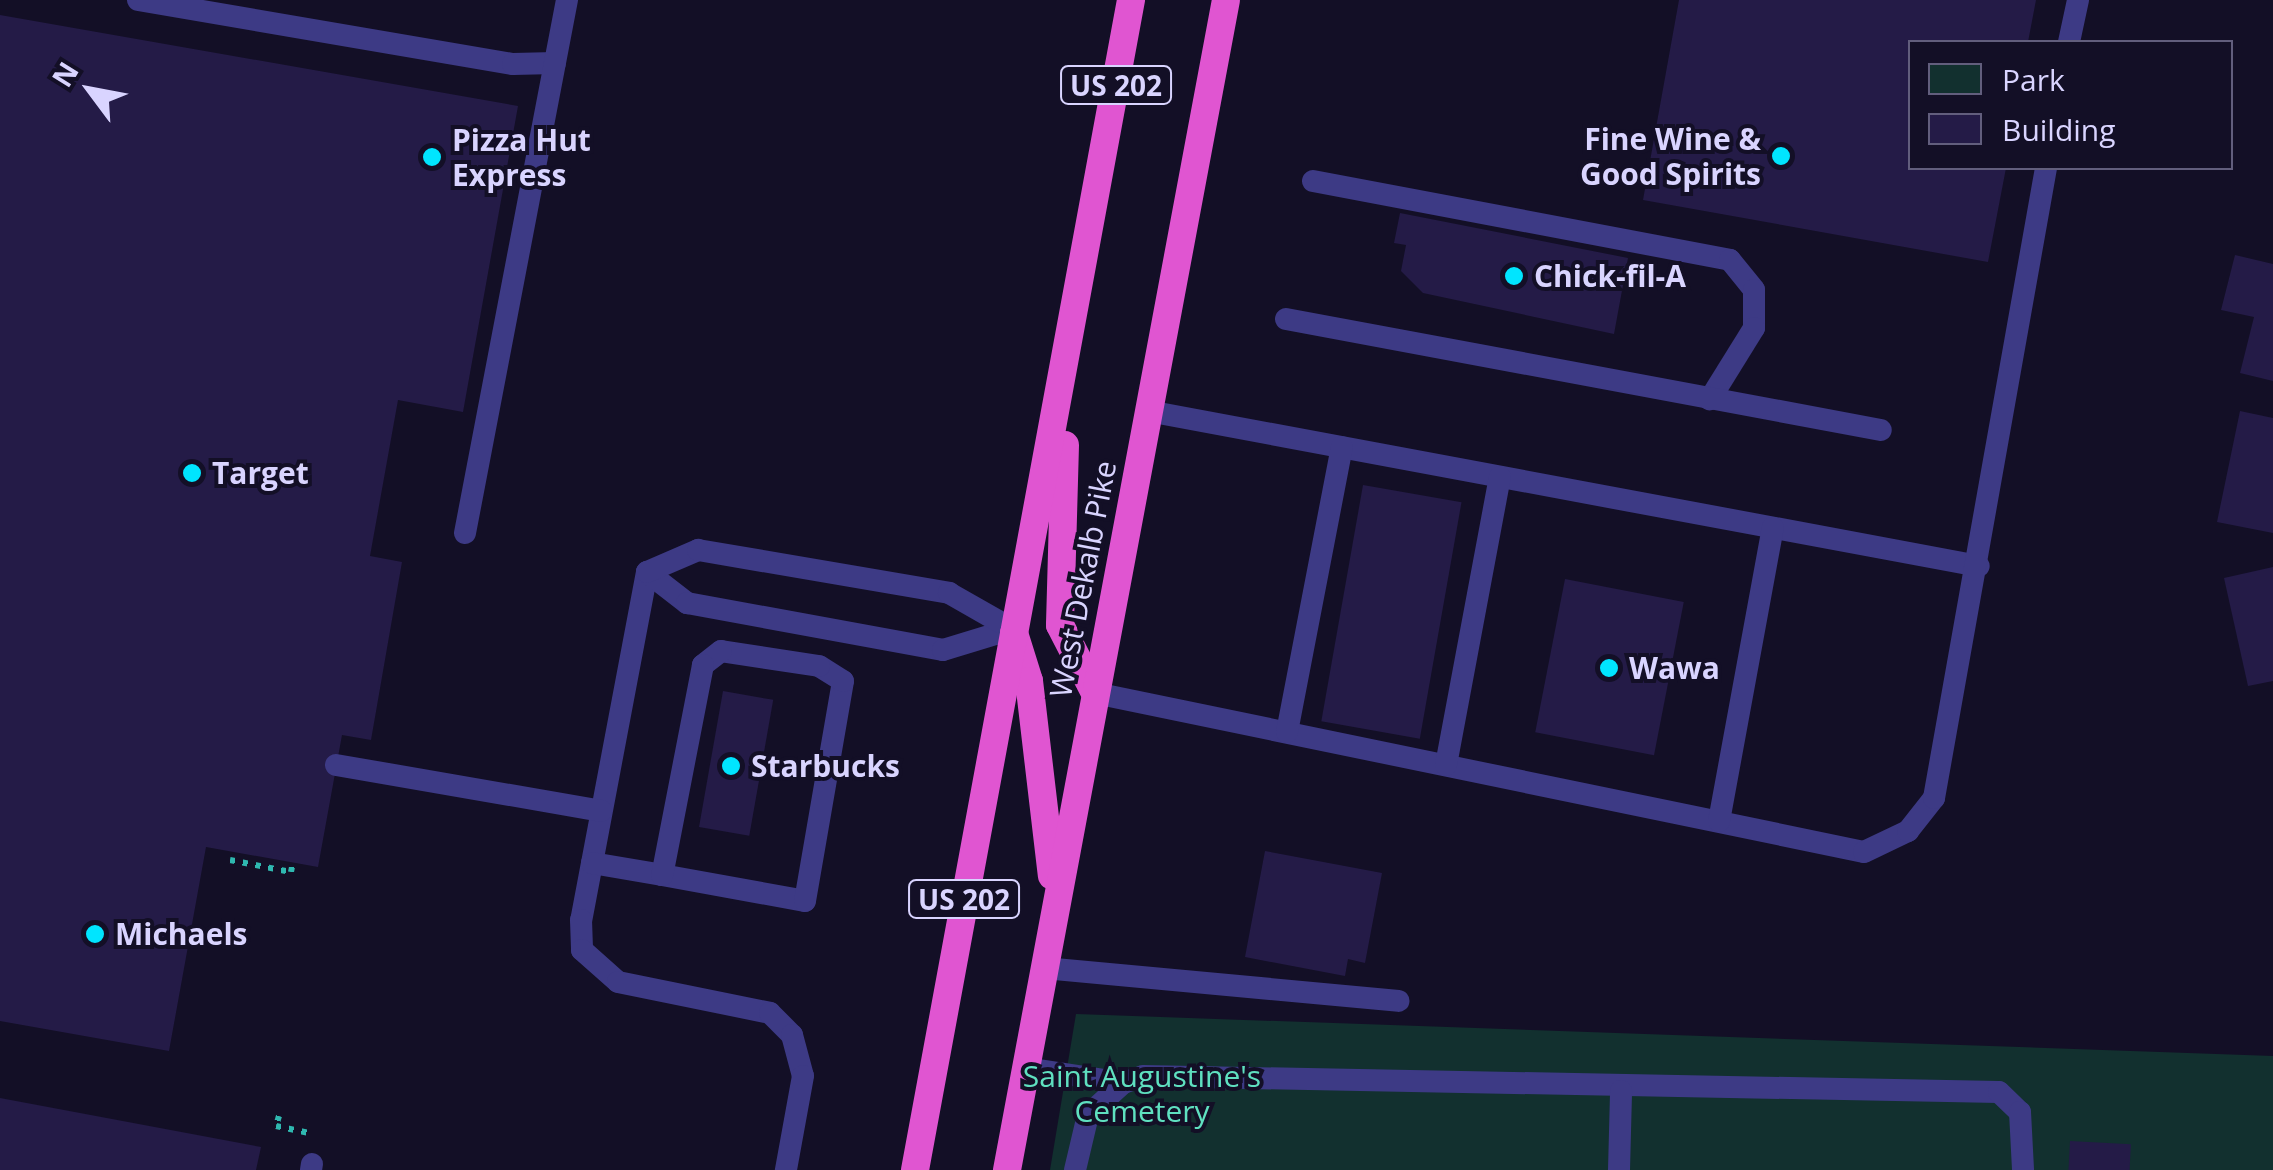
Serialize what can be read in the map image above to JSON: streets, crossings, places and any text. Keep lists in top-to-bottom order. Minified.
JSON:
{"streets":{"highway":["US 202","West Dekalb Pike"]},"parks":["Saint Augustine's Cemetery"],"places":["Fine Wine & Good Spirits","Pizza Hut Express","Chick-fil-A","Target","Wawa","Starbucks","Michaels"],"legend":["Park","Building"],"north":"top left"}
